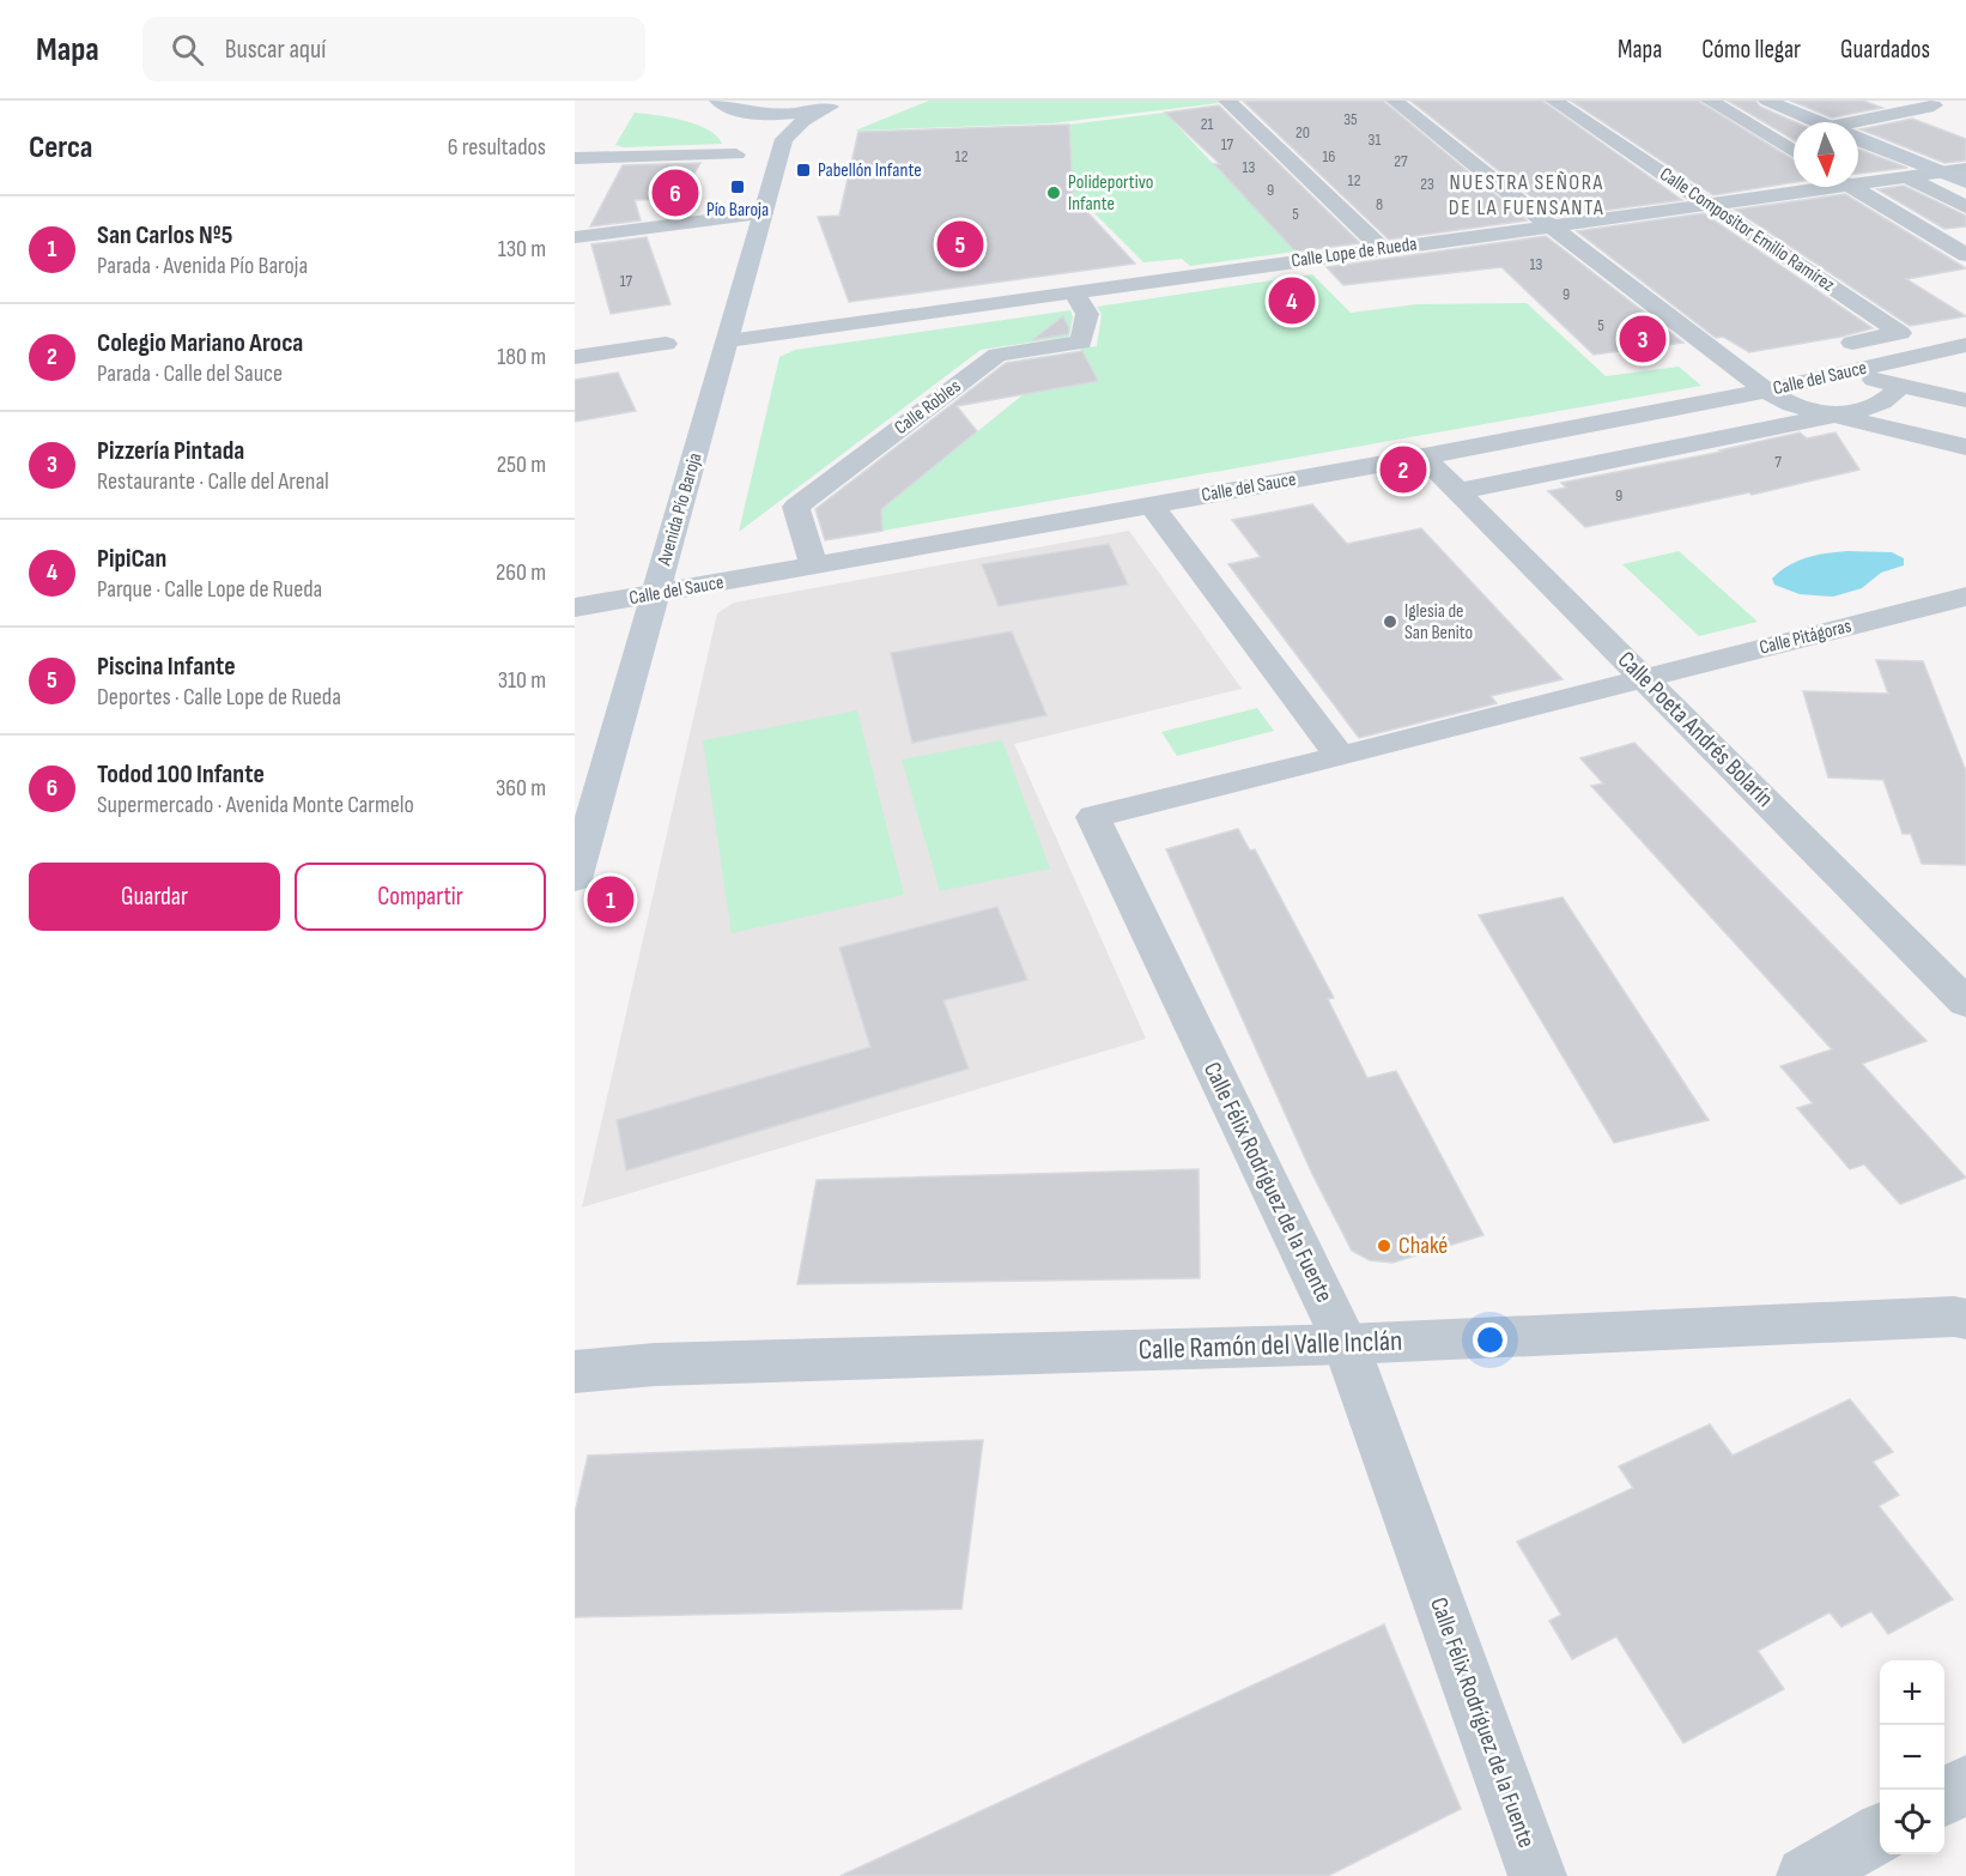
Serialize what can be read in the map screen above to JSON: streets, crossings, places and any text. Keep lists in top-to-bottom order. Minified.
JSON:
{"streets":{"main road":["Avenida Pío Baroja"],"street":["Calle Compositor Emilio Ramírez","Calle Lope de Rueda","Calle del Sauce","Calle Robles","Calle Pitágoras","Calle Poeta Andrés Bolarín","Calle Félix Rodríguez de la Fuente","Calle Ramón del Valle Inclán"]},"crossings":[["Calle Compositor Emilio Ramírez","Calle Lope de Rueda"],["Calle Lope de Rueda","Calle Robles"],["Calle Lope de Rueda","Avenida Pío Baroja"],["Calle del Sauce","Calle Robles"],["Calle del Sauce","Avenida Pío Baroja"],["Calle del Sauce","Calle Poeta Andrés Bolarín"],["Calle Pitágoras","Calle Poeta Andrés Bolarín"],["Calle Pitágoras","Calle Félix Rodríguez de la Fuente"],["Calle Poeta Andrés Bolarín","Calle Félix Rodríguez de la Fuente"],["Calle Félix Rodríguez de la Fuente","Calle Ramón del Valle Inclán"]],"districts":["NUESTRA SEÑORA DE LA FUENSANTA"],"places":{"transit":["Pabellón Infante","Pío Baroja"],"other":["Polideportivo Infante","Iglesia de San Benito","Chaké"]},"house_numbers":["35","21","20","31","17","12","16","27","13","12","23","9","8","5","13","17","9","5","7","9"],"north":"bottom","page":{"header":"Mapa","search":"Buscar aquí","nav":["Mapa","Cómo llegar","Guardados"],"heading":["Cerca","6 resultados"],"pins":["6","5","4","3","2","1"],"list":[{"mark":"1","name":"San Carlos Nº5","note":"Parada · Avenida Pío Baroja","value":"130 m"},{"mark":"2","name":"Colegio Mariano Aroca","note":"Parada · Calle del Sauce","value":"180 m"},{"mark":"3","name":"Pizzería Pintada","note":"Restaurante · Calle del Arenal","value":"250 m"},{"mark":"4","name":"PipiCan","note":"Parque · Calle Lope de Rueda","value":"260 m"},{"mark":"5","name":"Piscina Infante","note":"Deportes · Calle Lope de Rueda","value":"310 m"},{"mark":"6","name":"Todod 100 Infante","note":"Supermercado · Avenida Monte Carmelo","value":"360 m"}],"buttons":["Guardar","Compartir"],"map_buttons":["+","−"]}}
